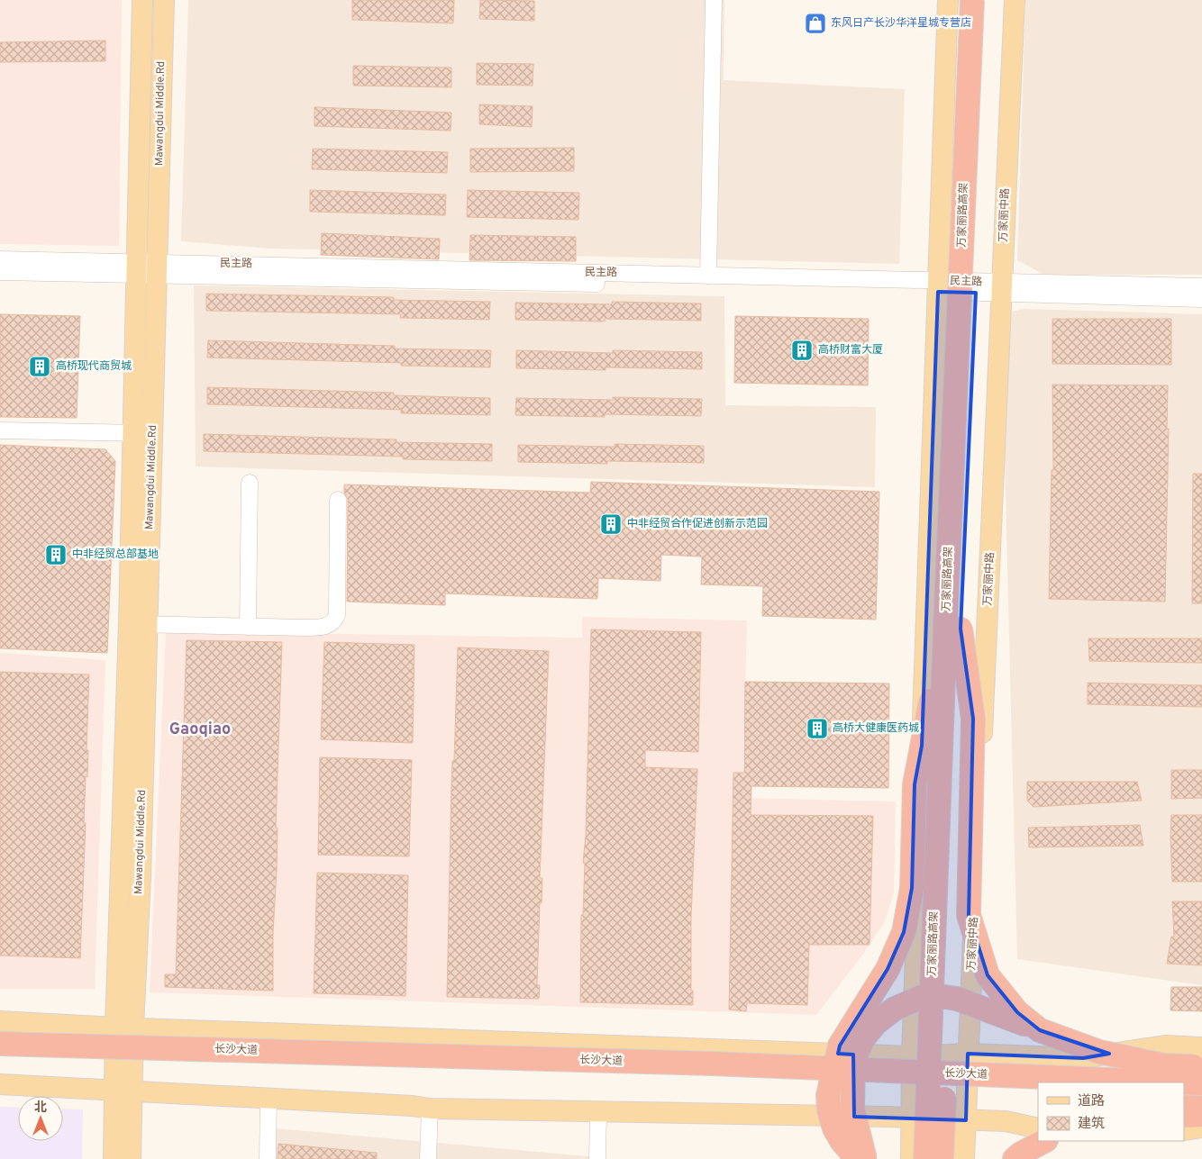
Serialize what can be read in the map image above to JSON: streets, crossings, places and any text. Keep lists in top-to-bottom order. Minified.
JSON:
{"streets":{"highway":["万家丽路高架","长沙大道"],"main road":["Mawangdui Middle.Rd","万家丽中路"],"street":["民主路"]},"crossings":[["Mawangdui Middle.Rd","民主路"],["万家丽中路","民主路"]],"districts":["Gaoqiao"],"places":{"shop":["东风日产长沙华洋星城专营店"],"building":["高桥财富大厦","高桥现代商贸城","中非经贸合作促进创新示范园","中非经贸总部基地","高桥大健康医药城"]},"legend":["道路","建筑"],"north":"top"}
